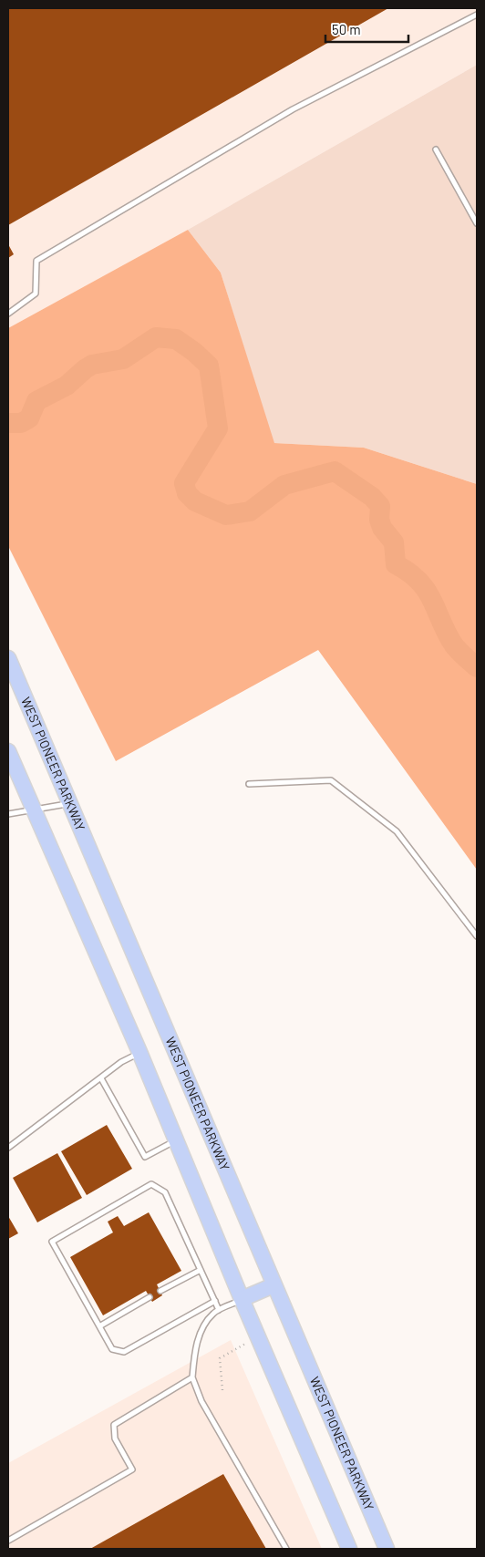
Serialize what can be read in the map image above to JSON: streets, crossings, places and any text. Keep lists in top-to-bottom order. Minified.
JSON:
{"streets":{"main road":["WEST PIONEER PARKWAY"]},"scale_bar":"50 m"}
